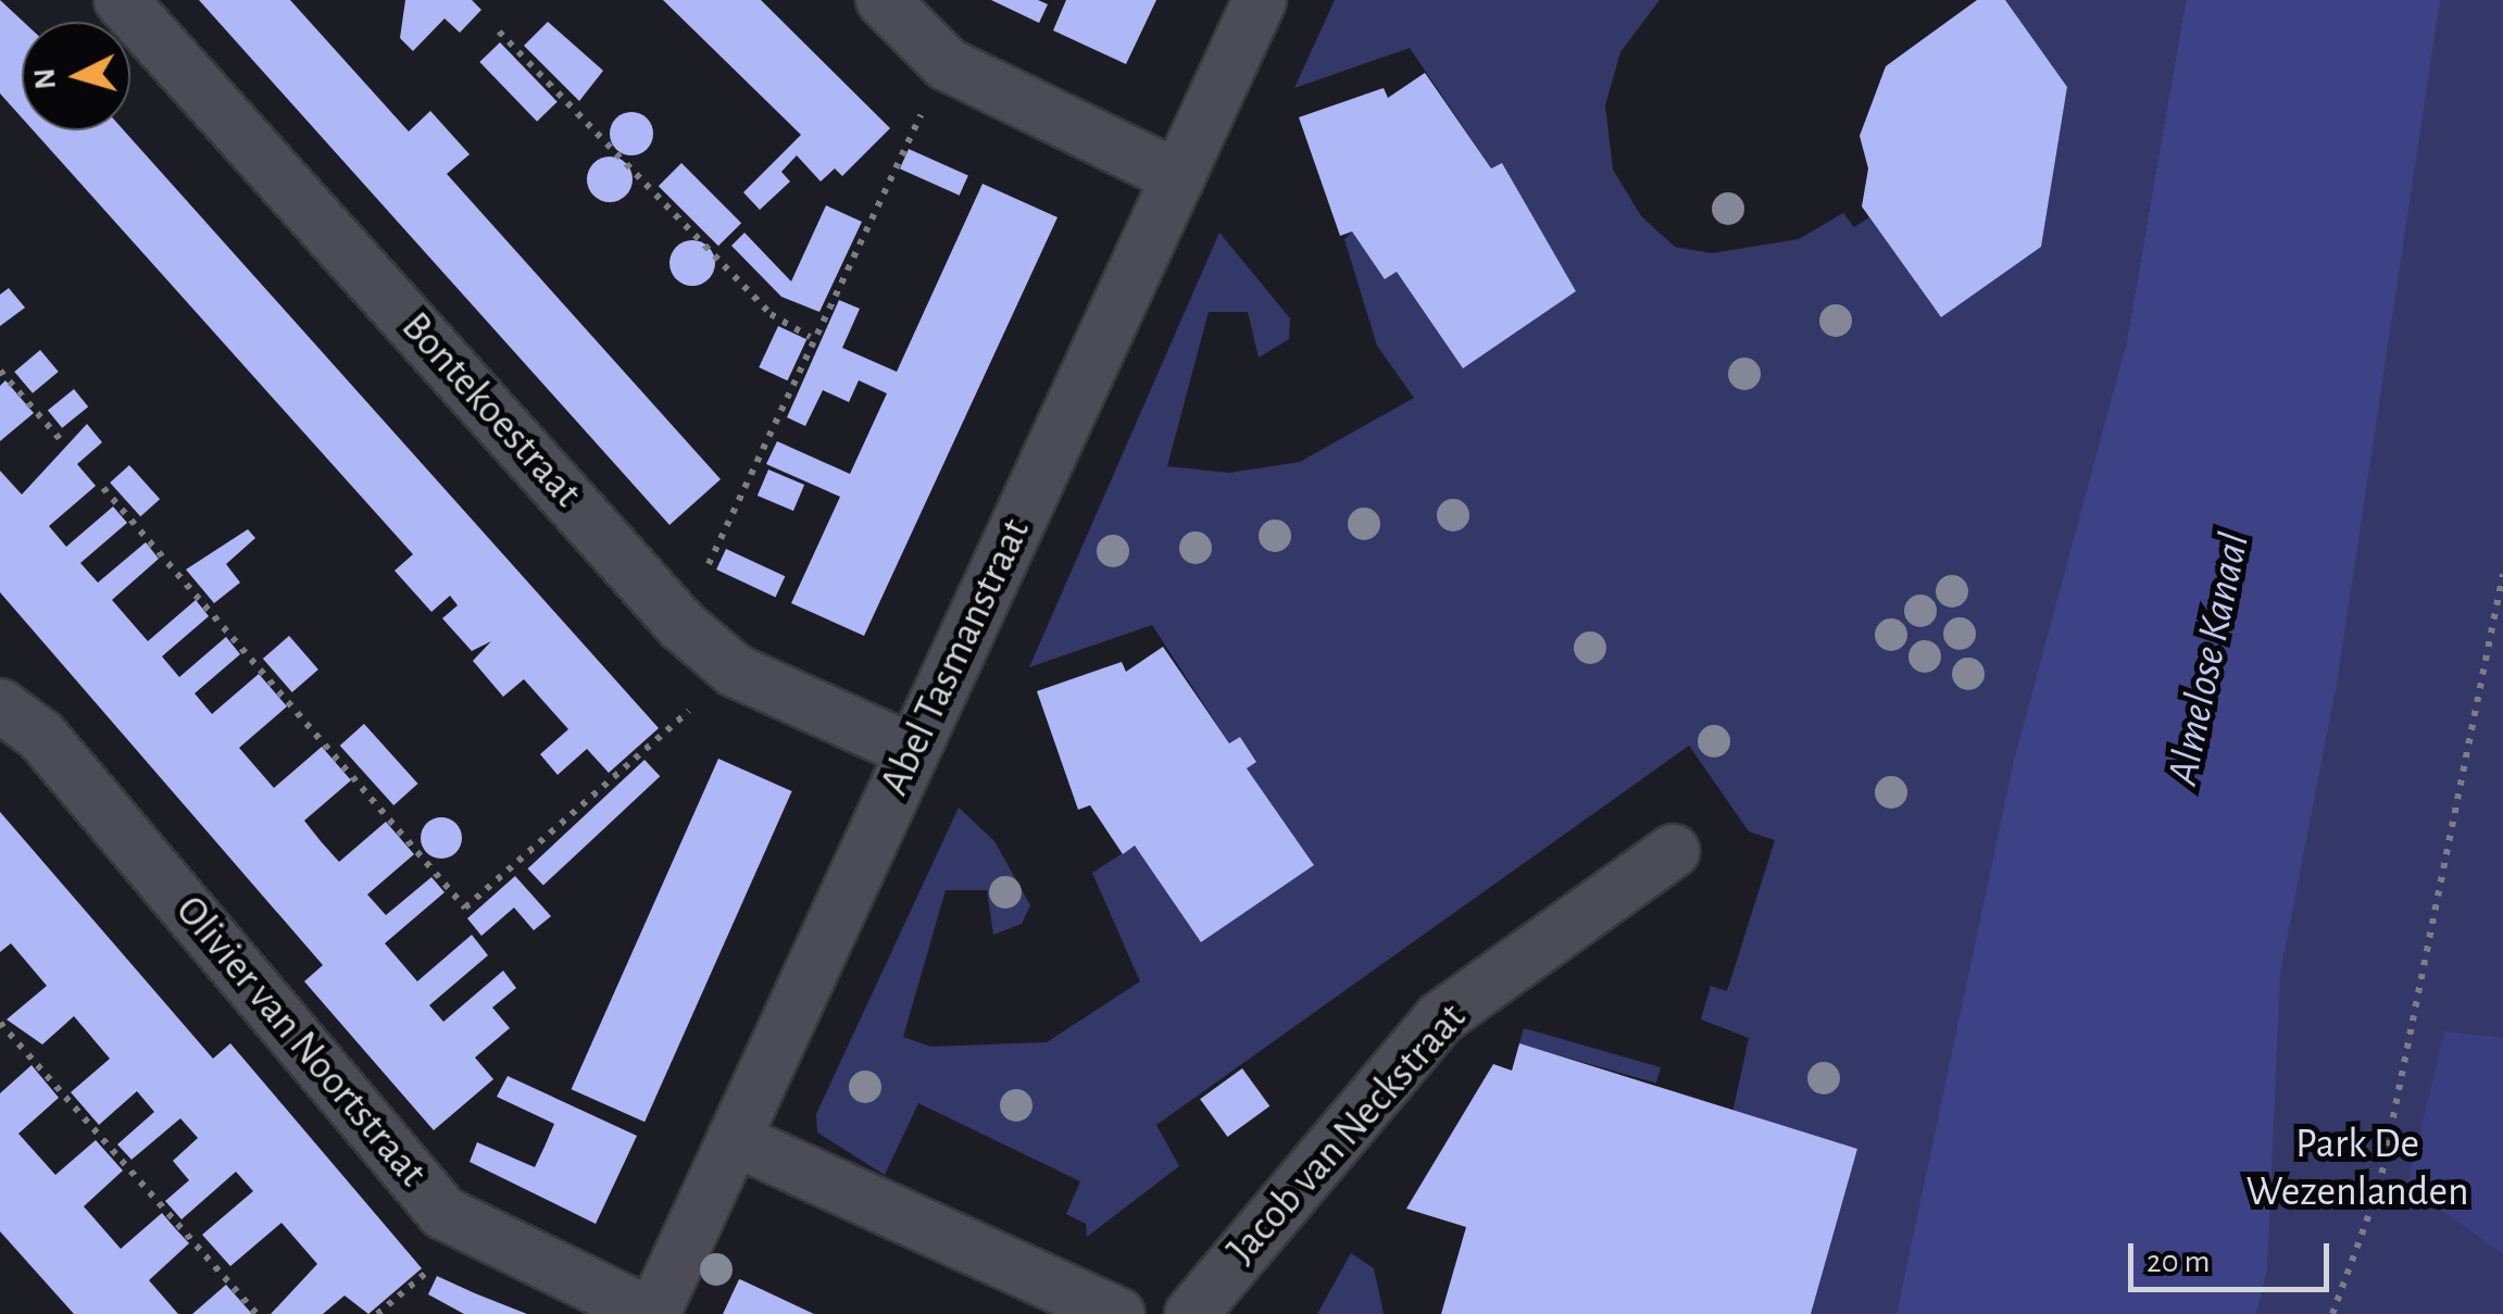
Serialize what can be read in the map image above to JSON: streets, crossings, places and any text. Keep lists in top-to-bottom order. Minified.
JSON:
{"streets":{"street":["Bontekoestraat","Abel Tasmanstraat","Olivier van Noortstraat","Jacob van Neckstraat"]},"crossings":[["Bontekoestraat","Abel Tasmanstraat"],["Abel Tasmanstraat","Olivier van Noortstraat"]],"water":["Almelose Kanaal"],"parks":["Park De Wezenlanden"],"scale_bar":"20 m","north":"left"}
